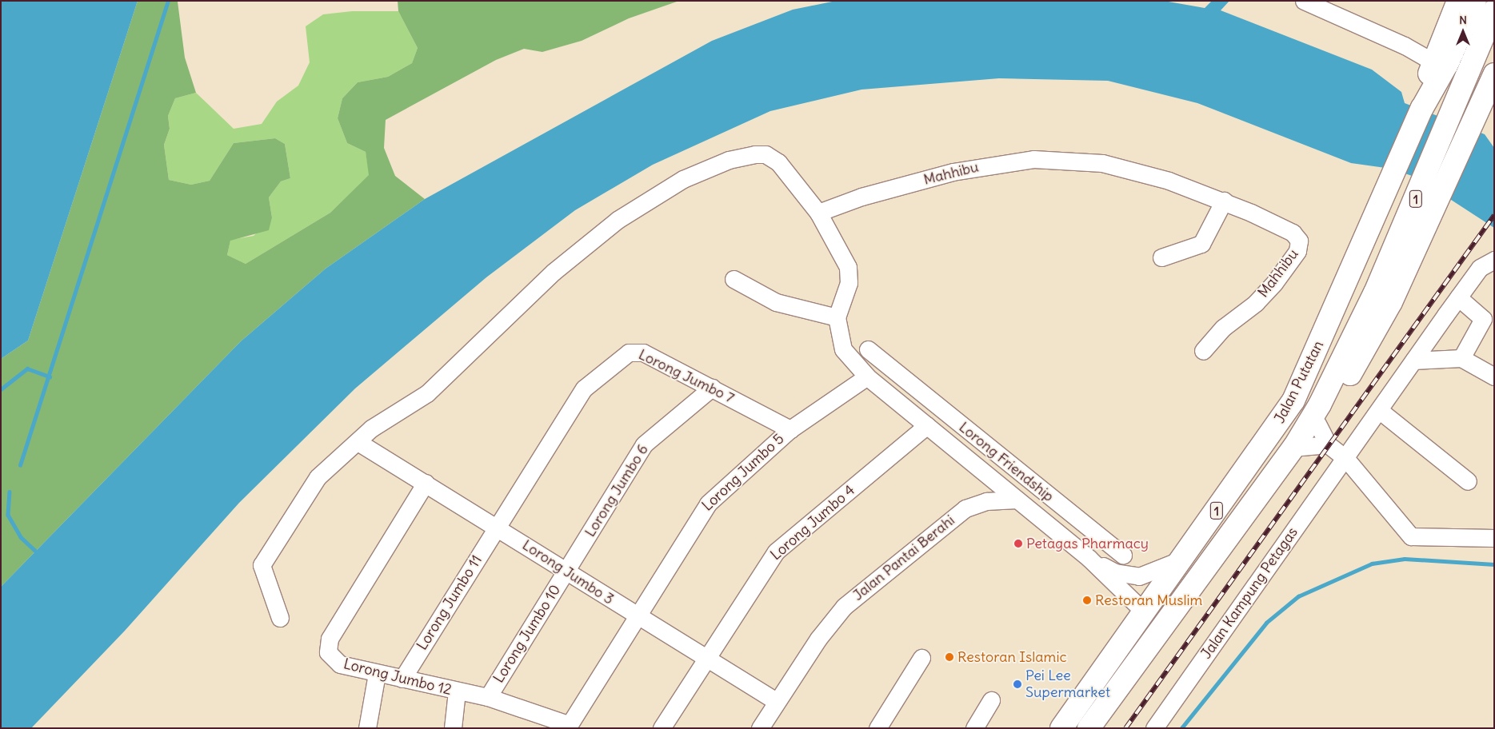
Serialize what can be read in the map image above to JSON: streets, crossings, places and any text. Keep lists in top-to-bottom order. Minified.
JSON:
{"streets":{"highway":["1","Jalan Putatan"],"street":["Mahhibu","Lorong Jumbo 7","Lorong Friendship","Lorong Jumbo 5","Lorong Jumbo 6","Lorong Jumbo 4","Jalan Pantai Berahi","Lorong Jumbo 3","Jalan Kampung Petagas","Lorong Jumbo 11","Lorong Jumbo 10","Lorong Jumbo 12"]},"crossings":[["Lorong Jumbo 7","Lorong Jumbo 5"],["Lorong Jumbo 7","Lorong Jumbo 6"],["Lorong Jumbo 7","Lorong Jumbo 3"],["Lorong Jumbo 7","Lorong Jumbo 11"],["Lorong Jumbo 5","Lorong Jumbo 3"],["Lorong Jumbo 5","Lorong Jumbo 12"],["Lorong Jumbo 6","Lorong Jumbo 3"],["Lorong Jumbo 6","Lorong Jumbo 10"],["Lorong Jumbo 4","Lorong Jumbo 3"],["Jalan Pantai Berahi","Lorong Jumbo 3"],["Lorong Jumbo 3","Lorong Jumbo 11"],["Lorong Jumbo 3","Lorong Jumbo 10"],["Lorong Jumbo 3","Lorong Jumbo 12"],["Lorong Jumbo 11","Lorong Jumbo 12"],["Lorong Jumbo 10","Lorong Jumbo 12"]],"places":["Petagas Pharmacy","Restoran Muslim","Restoran Islamic","Pei Lee Supermarket"],"north":"top"}
